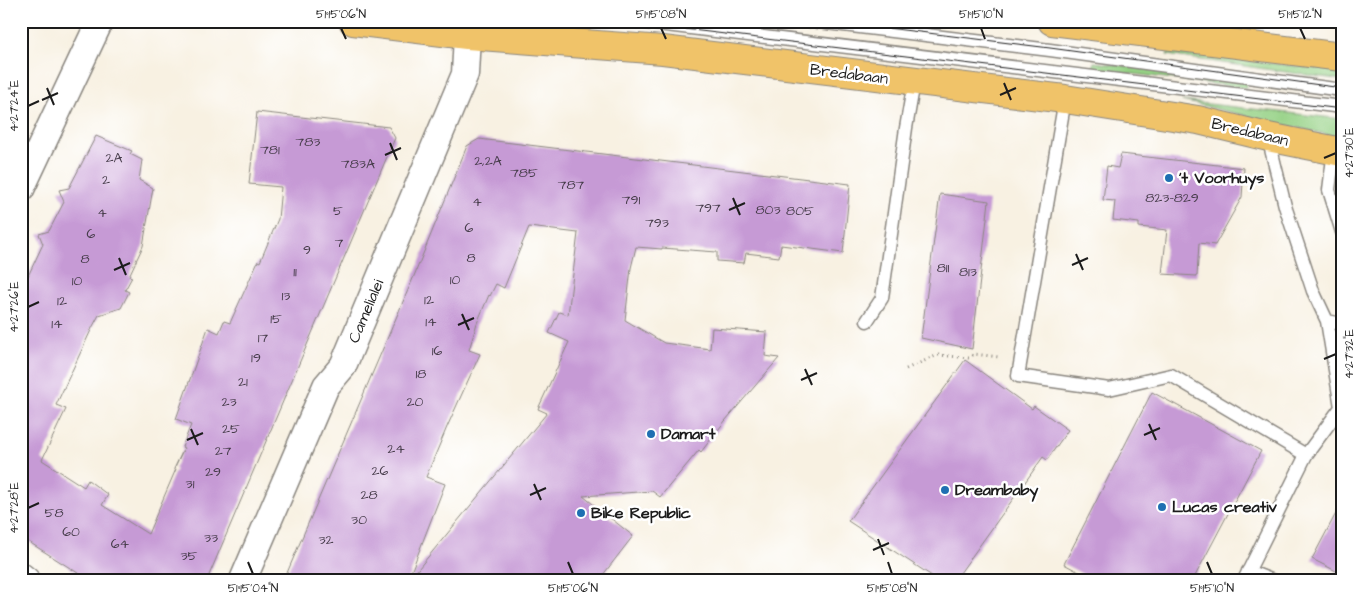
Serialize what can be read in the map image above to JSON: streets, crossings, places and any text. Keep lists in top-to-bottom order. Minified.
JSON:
{"streets":{"main road":["Bredabaan"],"street":["Camelialei"]},"crossings":[["Bredabaan","Camelialei"]],"places":["'t Voorhuys","Damart","Dreambaby","Lucas creativ","Bike Republic"],"house_numbers":["783","781","2A","2,2A","783A","785","2","787","823-829","791","4","797","803","5","805","4","793","6","6","7","9","8","8","811","11","813","10","10","13","12","12","15","14","14","17","16","19","18","21","23","20","25","24","27","26","29","31","28","58","30","60","33","32","64","35"],"coordinates":["51°15'06\"N","51°15'08\"N","51°15'10\"N","51°15'12\"N","4°27'24\"E","4°27'30\"E","4°27'26\"E","4°27'32\"E","4°27'28\"E","51°15'04\"N"]}
